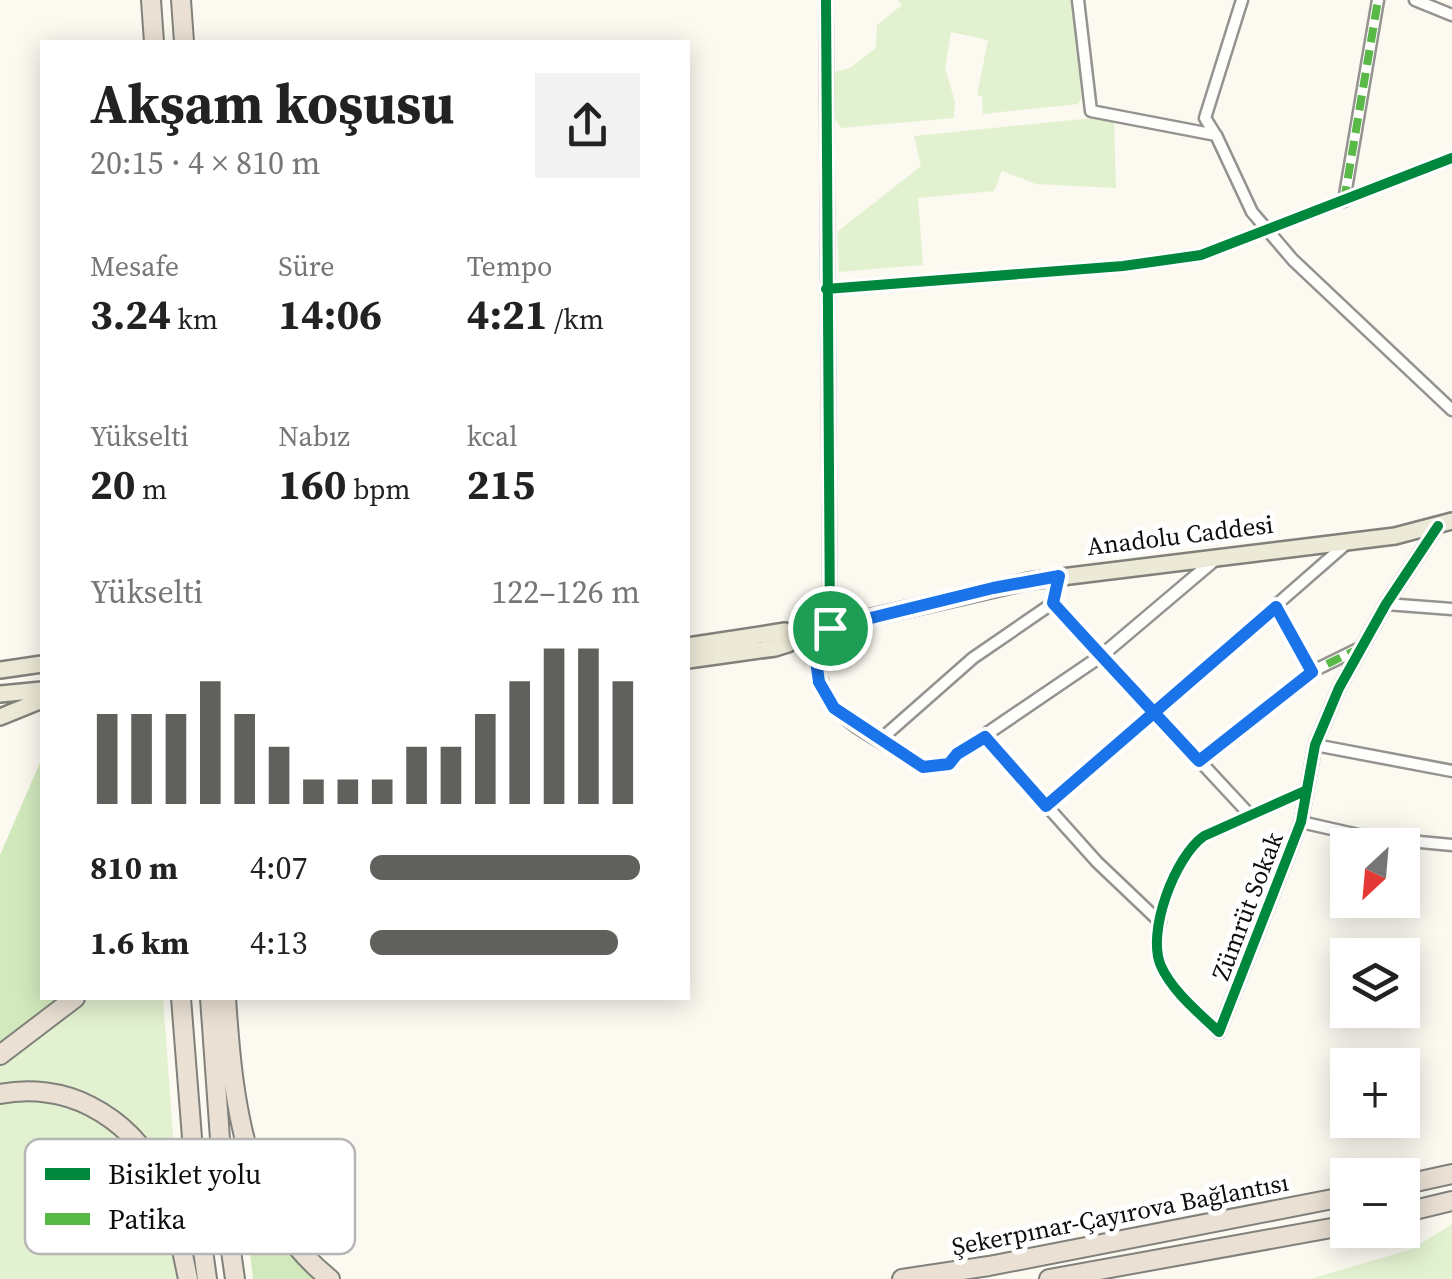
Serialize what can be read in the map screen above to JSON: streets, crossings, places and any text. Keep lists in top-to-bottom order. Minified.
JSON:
{"streets":{"highway":["Şekerpınar-Çayırova Bağlantısı"],"main road":["Anadolu Caddesi"],"street":["Zümrüt Sokak"]},"crossings":[["Anadolu Caddesi","Zümrüt Sokak"]],"legend":["Bisiklet yolu","Patika"],"north":"bottom left","page":{"heading":["Akşam koşusu","20:15 · 4 × 810 m"],"stats":[["Mesafe","3.24 km"],["Süre","14:06"],["Tempo","4:21 /km"],["Yükselti","20 m"],["Nabız","160 bpm"],["kcal","215"]],"chart":["Yükselti","122–126 m"],"map_buttons":["+","−"],"list":[{"name":"810 m","note":"4:07"},{"name":"1.6 km","note":"4:13"}]}}
